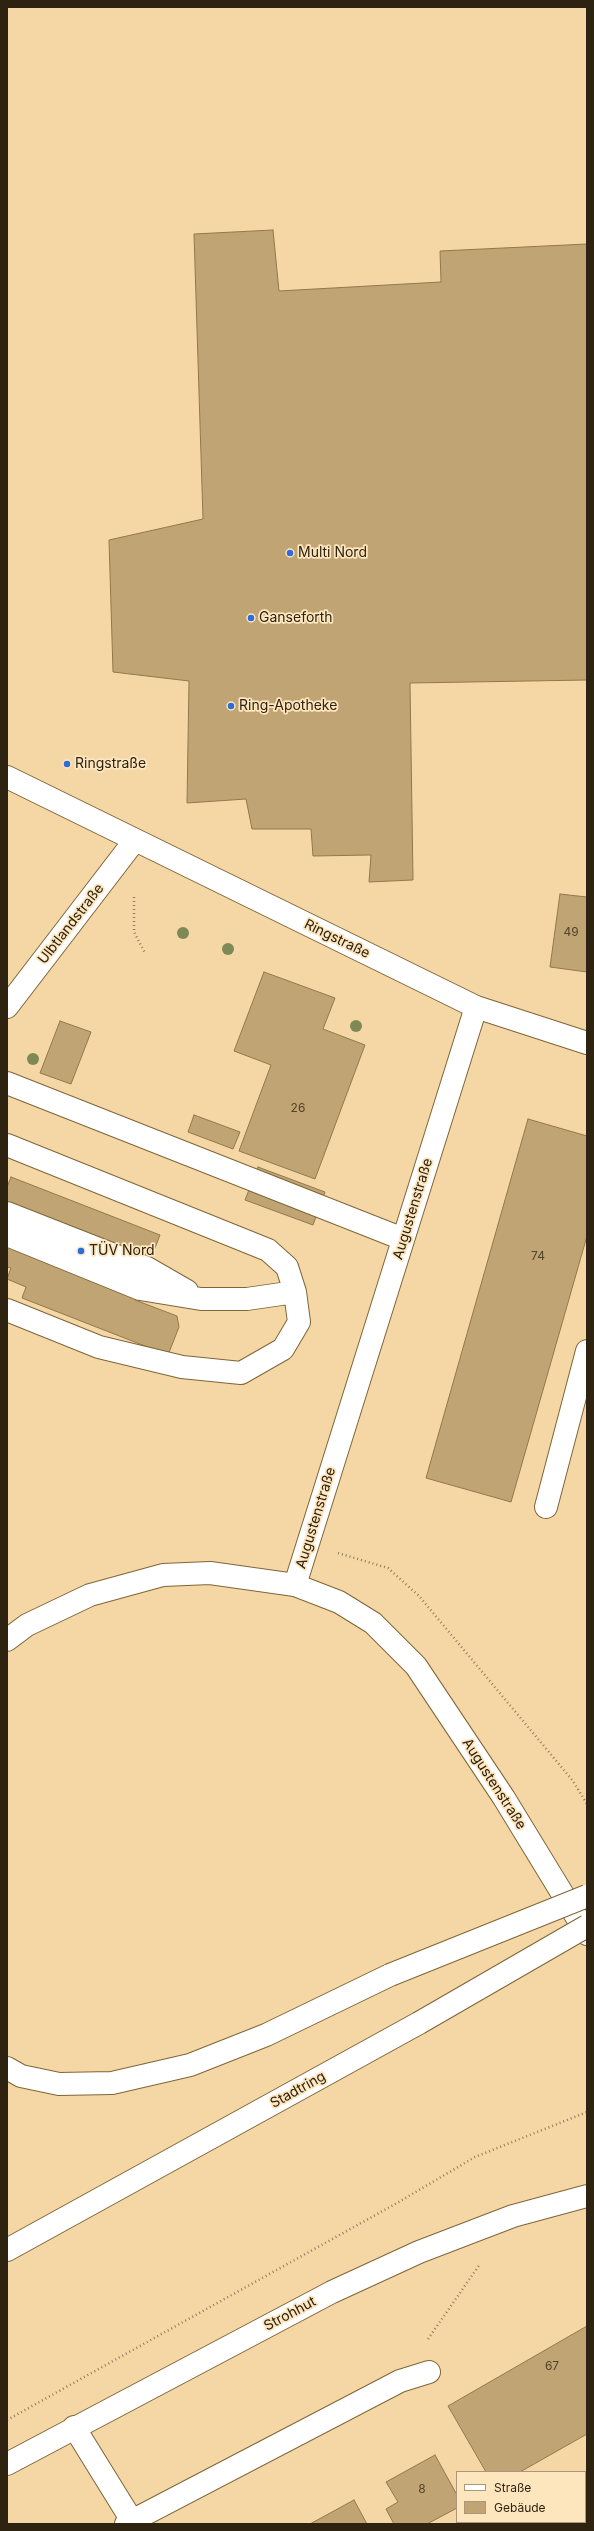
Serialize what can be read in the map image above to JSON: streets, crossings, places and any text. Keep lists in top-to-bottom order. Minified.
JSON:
{"streets":{"main road":["Ulbtlandstraße","Ringstraße","Augustenstraße","Stadtring","Strohhut"]},"crossings":[["Ulbtlandstraße","Ringstraße"],["Ringstraße","Augustenstraße"]],"places":["Multi Nord","Ganseforth","Ring-Apotheke","Ringstraße","TÜV Nord"],"house_numbers":["49","26","74","67","8"],"legend":["Straße","Gebäude"]}
